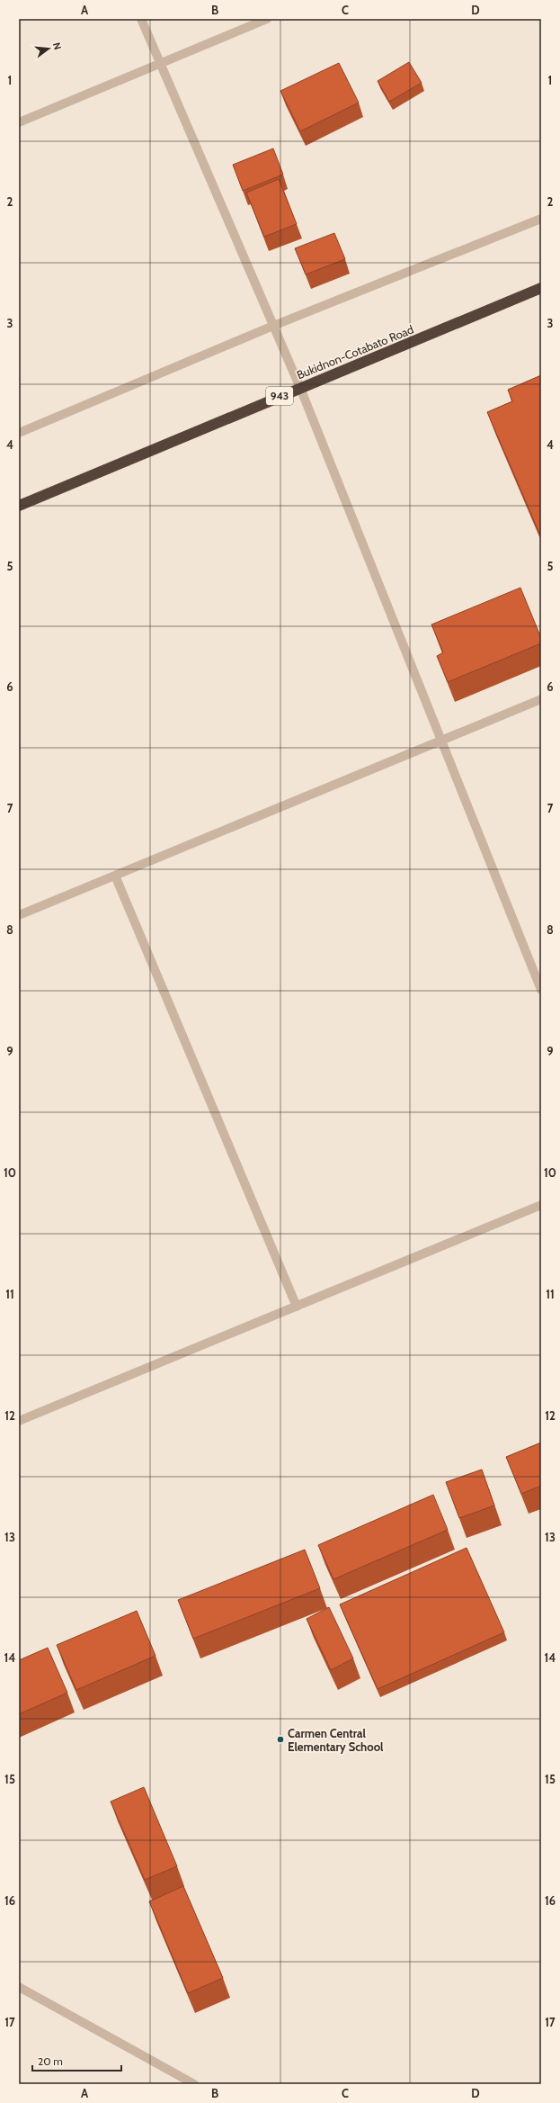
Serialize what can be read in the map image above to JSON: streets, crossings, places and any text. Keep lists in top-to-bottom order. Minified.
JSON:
{"streets":{"highway":["Bukidnon-Cotabato Road","943"]},"places":["Carmen Central Elementary School"],"scale_bar":"20 m","north":"right","grid":{"columns":["A","B","C","D"],"rows":["1","2","3","4","5","6","7","8","9","10","11","12","13","14","15","16","17"]}}
